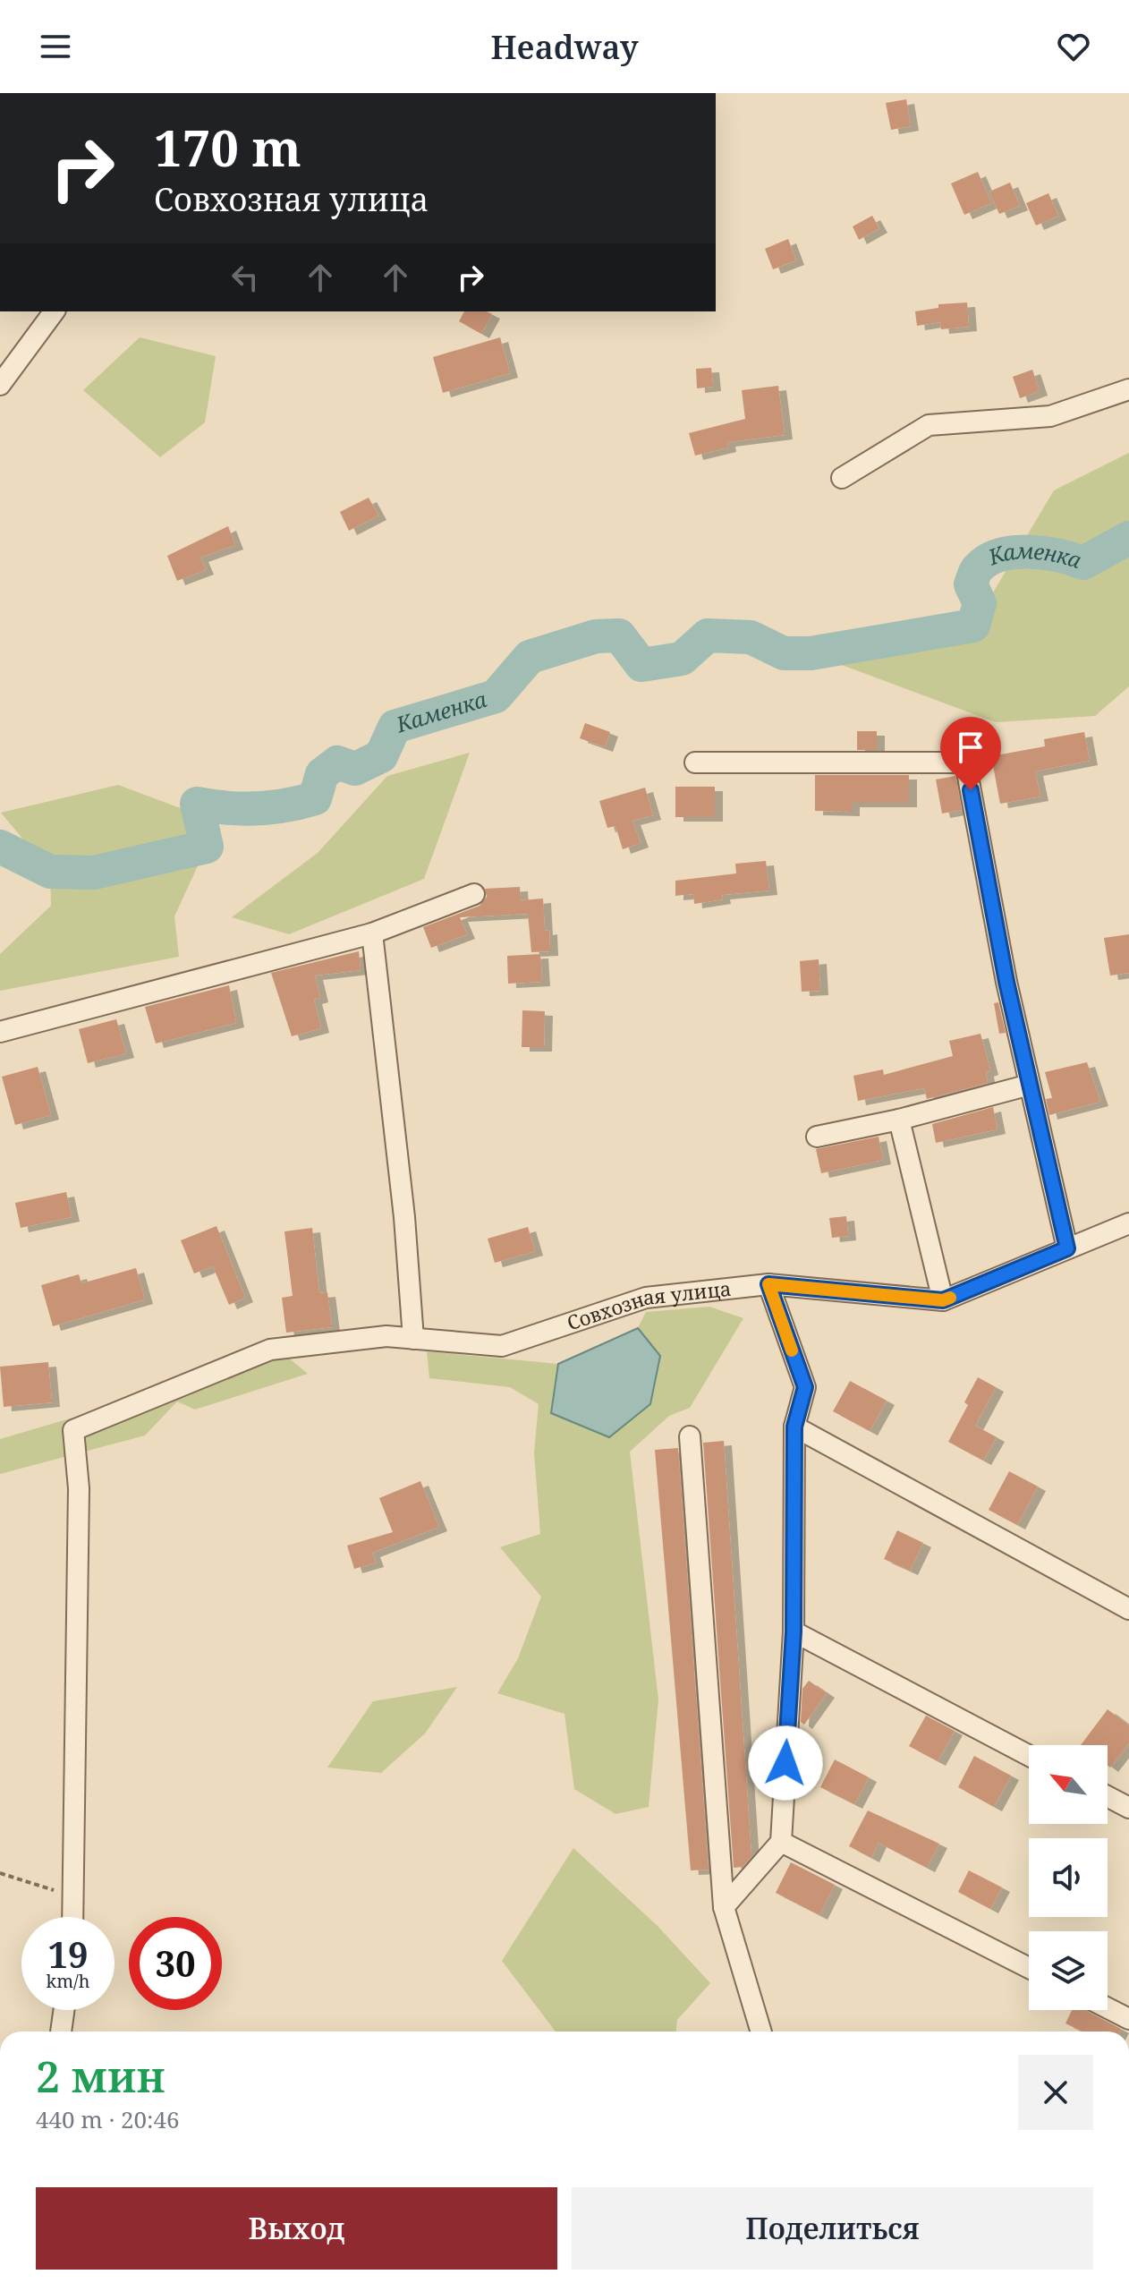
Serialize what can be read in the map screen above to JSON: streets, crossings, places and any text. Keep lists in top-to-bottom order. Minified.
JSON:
{"streets":{"street":["Совхозная улица"]},"water":["Каменка"],"north":"top left","page":{"header":"Headway","turn":["170 m","Совхозная улица"],"speed":"19 km/h","limit":"30","heading":["2 мин","440 m · 20:46"],"buttons":["Выход","Поделиться"]}}
